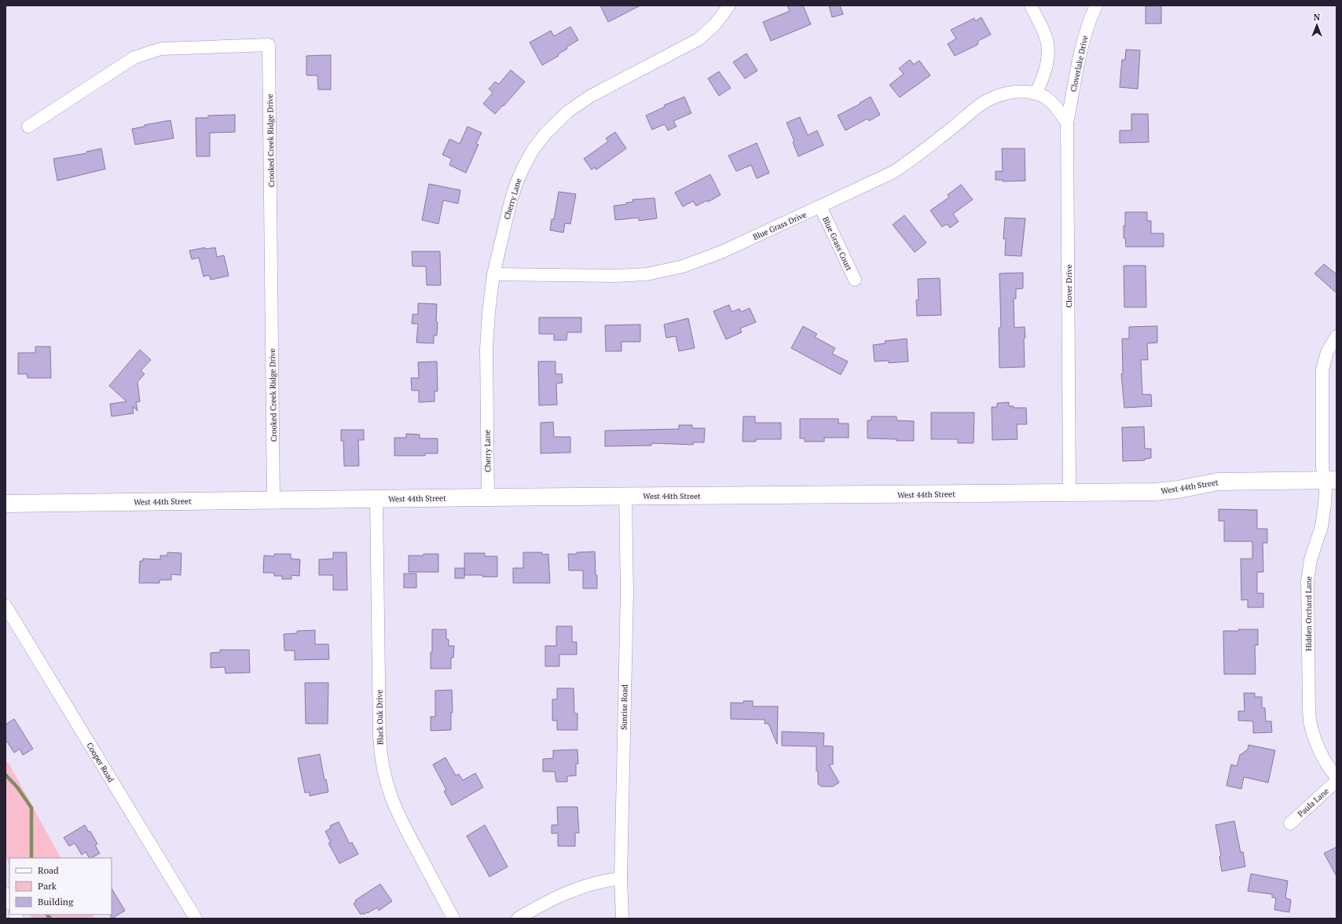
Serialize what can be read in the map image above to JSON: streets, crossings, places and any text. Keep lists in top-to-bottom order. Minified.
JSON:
{"streets":{"street":["Cloverlake Drive","Crooked Creek Ridge Drive","Cherry Lane","Blue Grass Drive","Blue Grass Court","Clover Drive","West 44th Street","Hidden Orchard Lane","Sunrise Road","Black Oak Drive","Cooper Road","Paula Lane"]},"crossings":[["Cloverlake Drive","Clover Drive"],["Crooked Creek Ridge Drive","West 44th Street"],["Cherry Lane","Blue Grass Drive"],["Cherry Lane","West 44th Street"],["Blue Grass Drive","Blue Grass Court"],["Clover Drive","West 44th Street"],["West 44th Street","Hidden Orchard Lane"],["West 44th Street","Sunrise Road"],["West 44th Street","Black Oak Drive"]],"legend":["Road","Park","Building"],"north":"top"}
